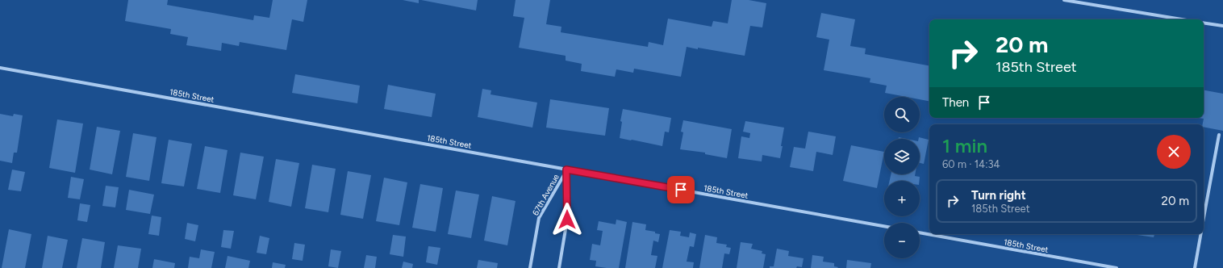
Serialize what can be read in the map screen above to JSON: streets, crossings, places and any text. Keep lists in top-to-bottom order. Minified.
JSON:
{"streets":{"street":["185th Street","67th Avenue"]},"crossings":[["185th Street","67th Avenue"]],"page":{"turn":["20 m","185th Street"],"then":"Then","map_buttons":["+","−"],"heading":["1 min","60 m · 14:34"],"list":[{"name":"Turn right","note":"185th Street","value":"20 m"}]}}
